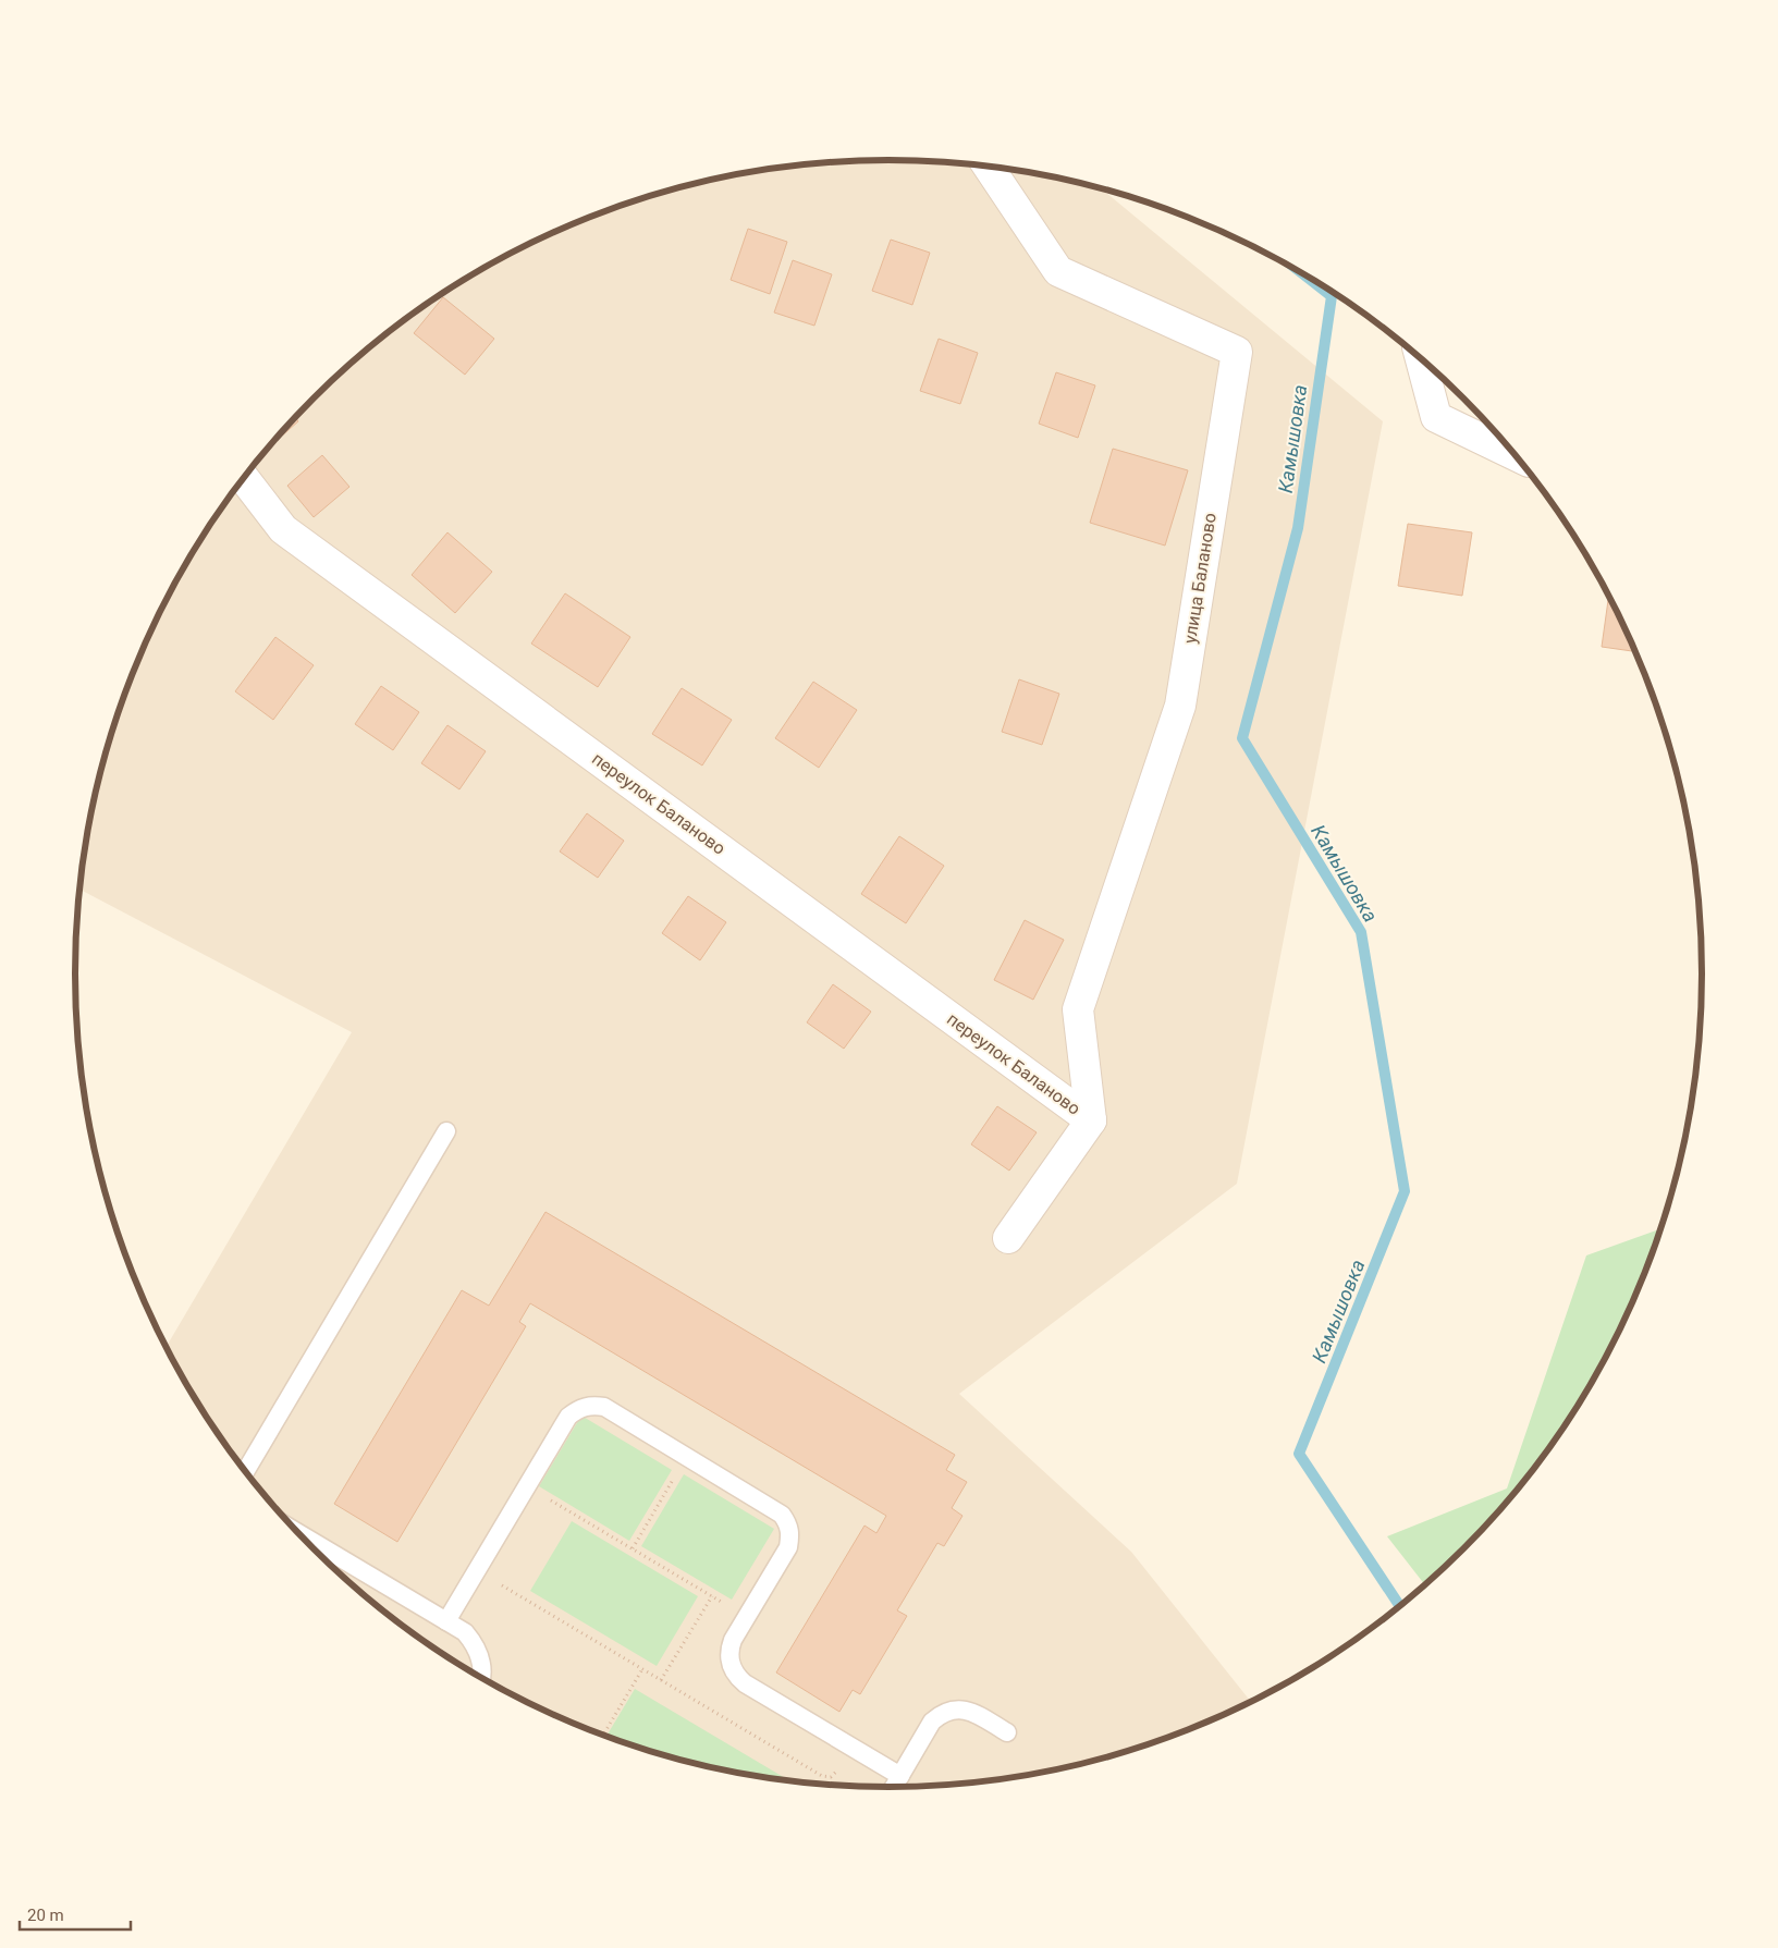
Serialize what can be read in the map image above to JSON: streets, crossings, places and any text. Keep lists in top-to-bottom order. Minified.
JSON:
{"streets":{"street":["улица Баланово","переулок Баланово"]},"crossings":[["улица Баланово","переулок Баланово"]],"water":["Камышовка"],"scale_bar":"20 m"}
